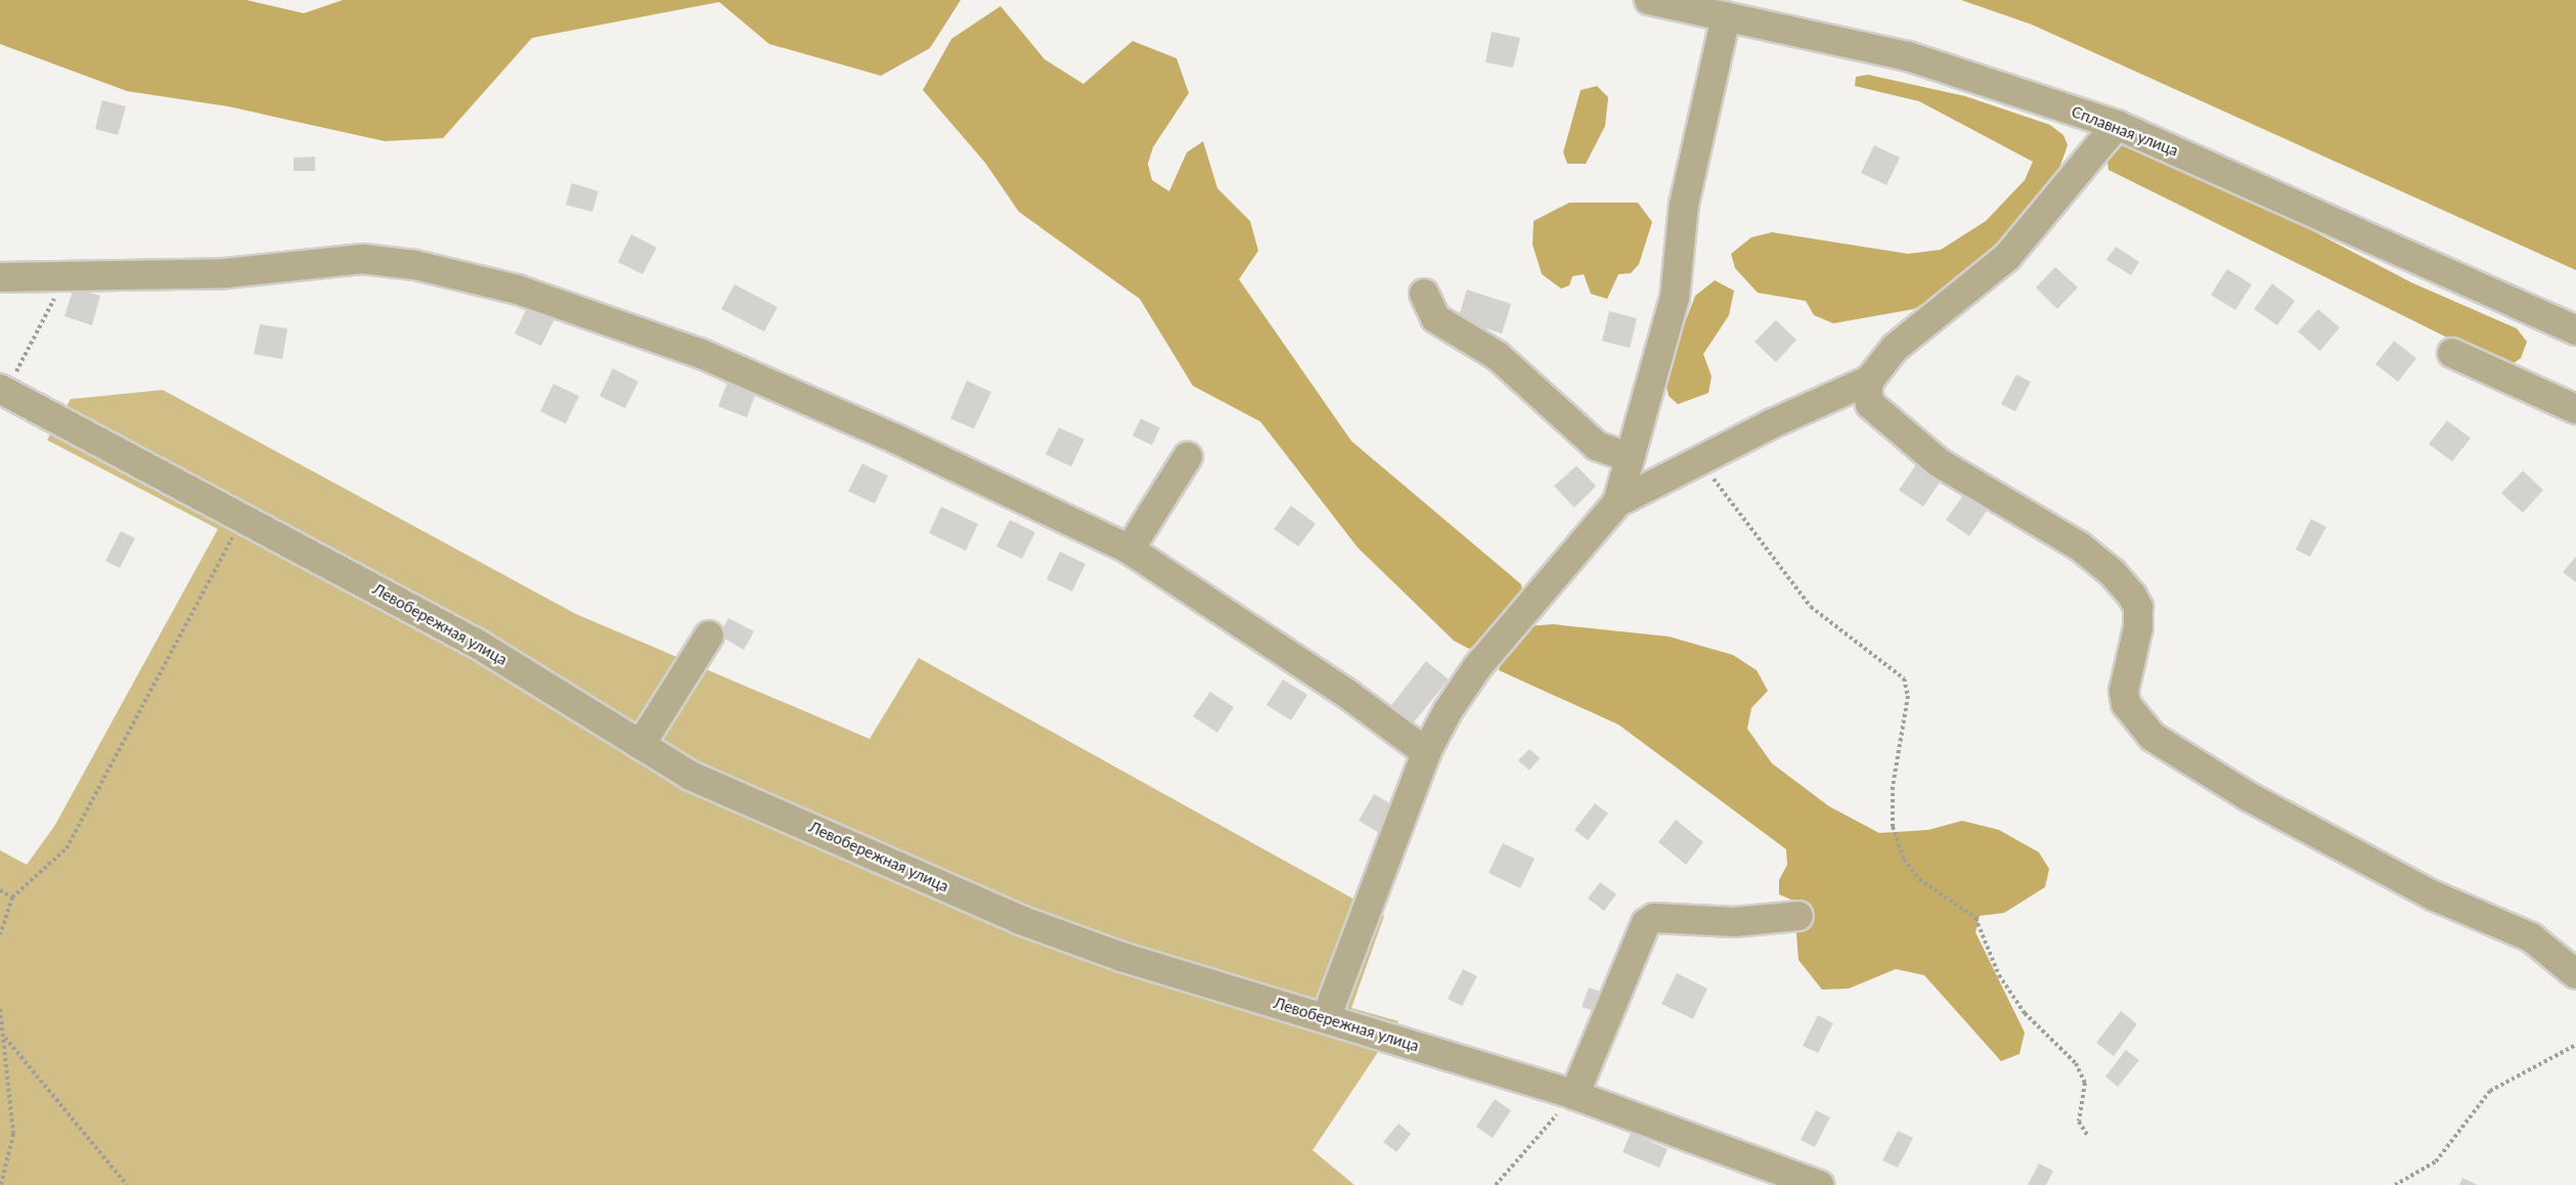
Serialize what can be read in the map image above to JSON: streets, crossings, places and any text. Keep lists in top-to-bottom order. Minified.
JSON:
{"streets":{"street":["Сплавная улица","Левобережная улица"]}}
